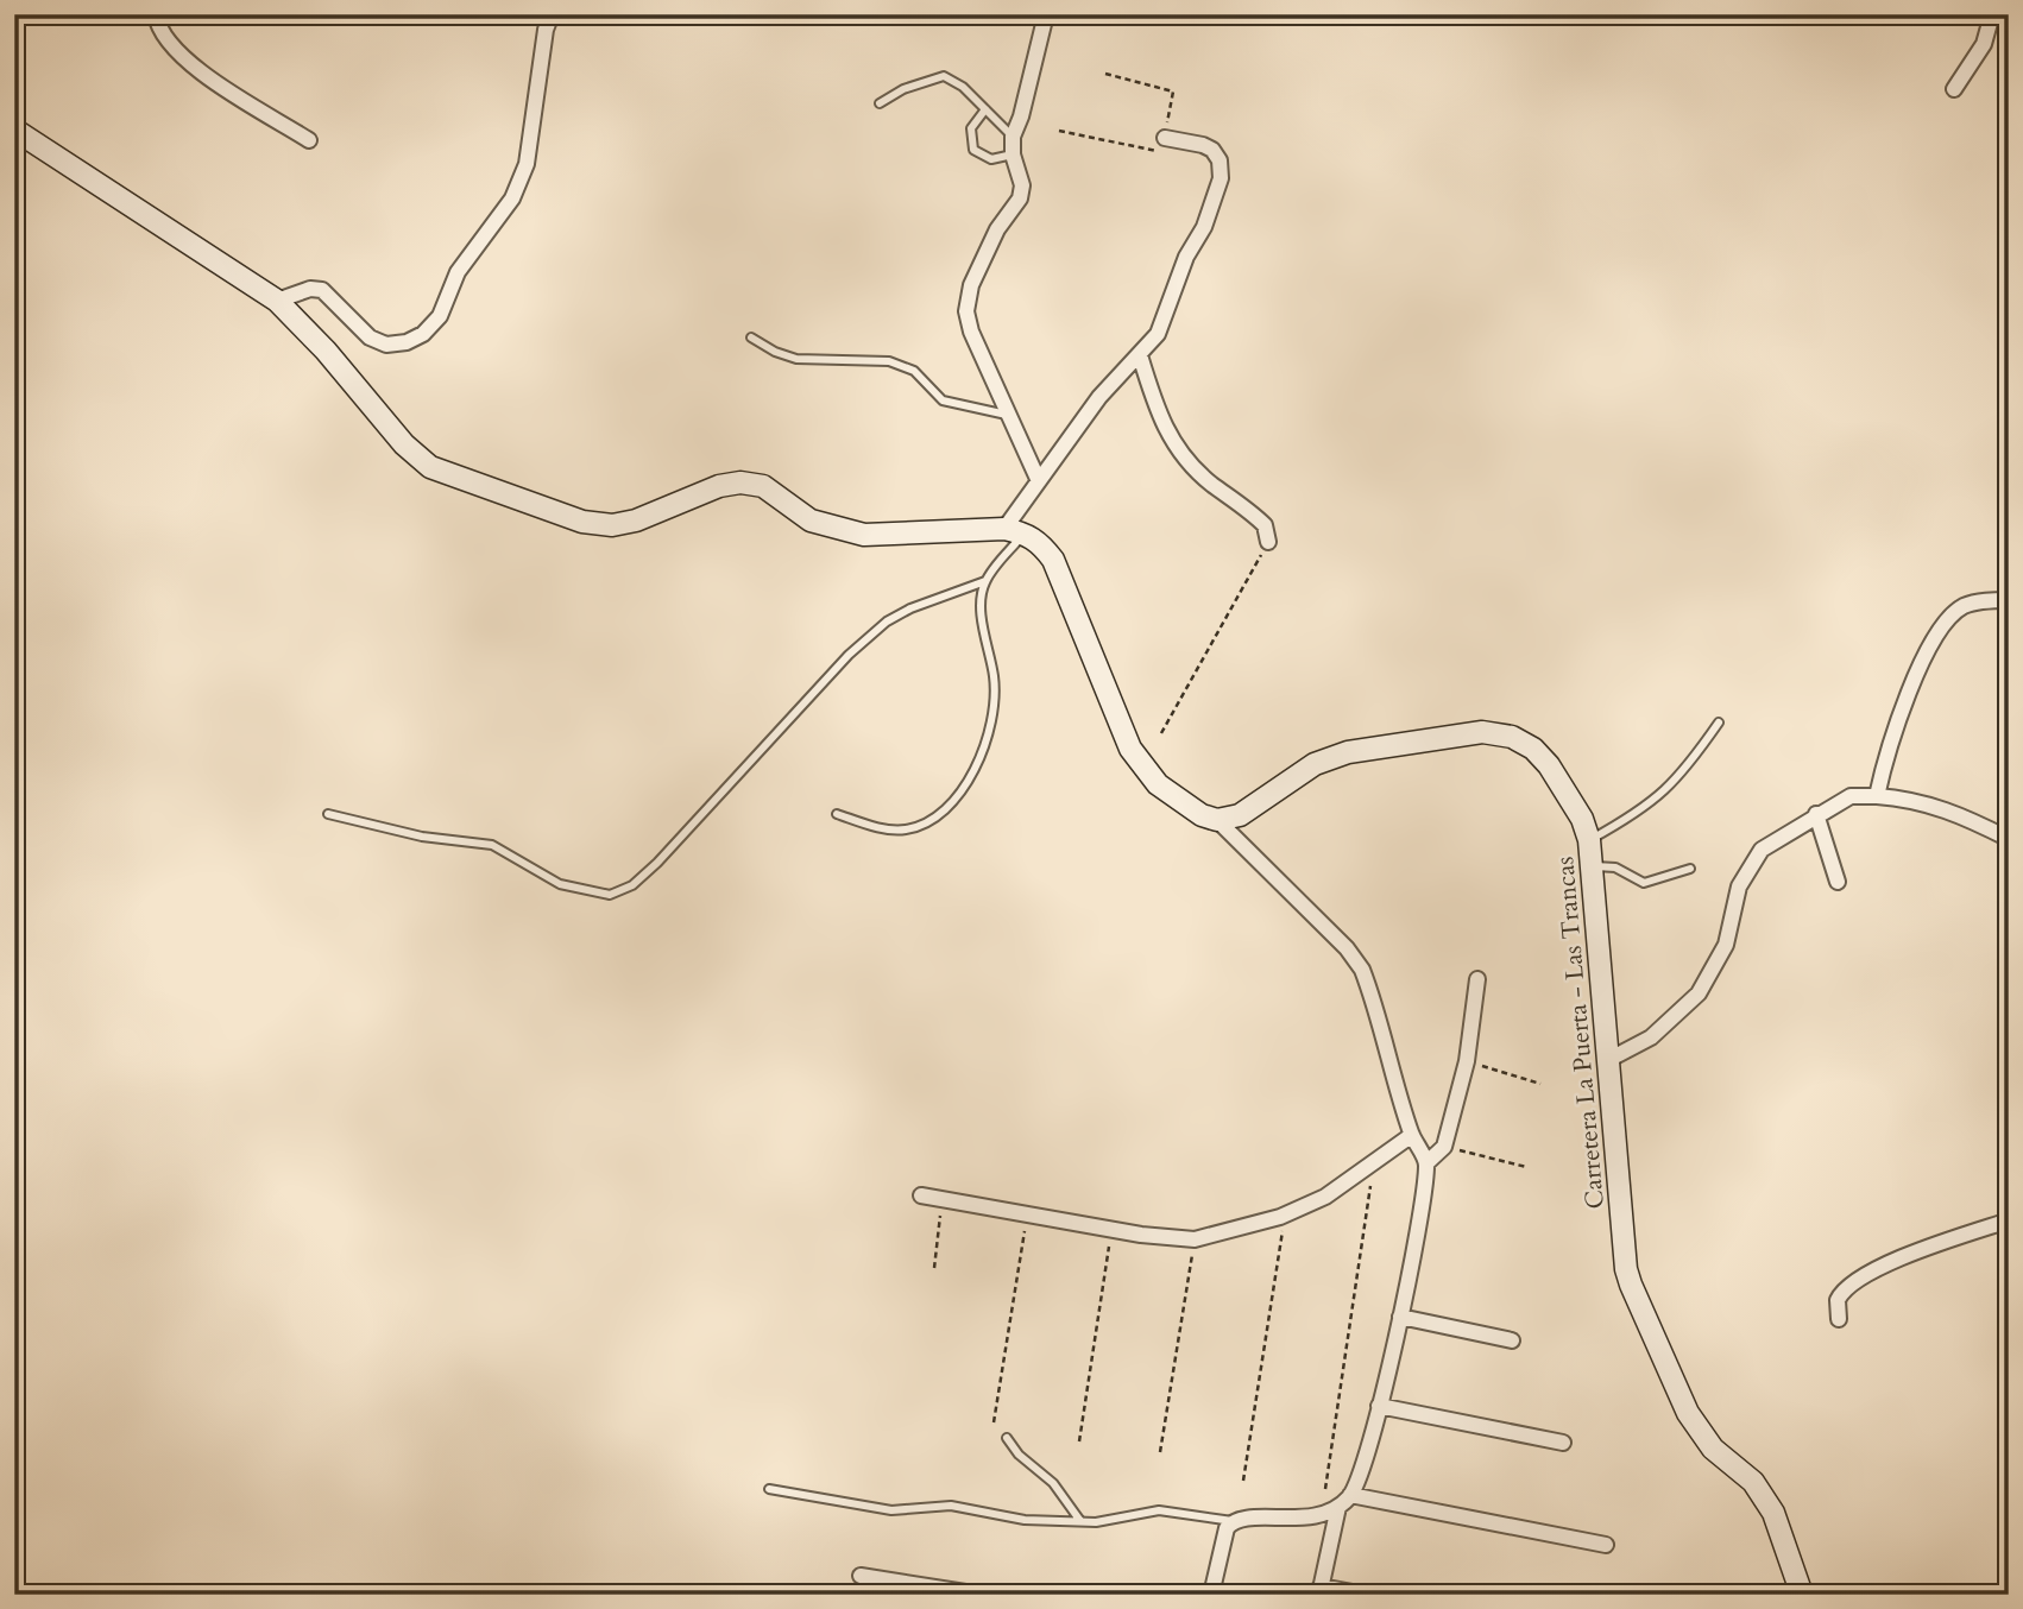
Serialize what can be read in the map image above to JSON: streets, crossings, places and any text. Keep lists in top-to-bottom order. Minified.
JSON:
{"streets":{"street":["Carretera La Puerta - Las Trancas"]}}
